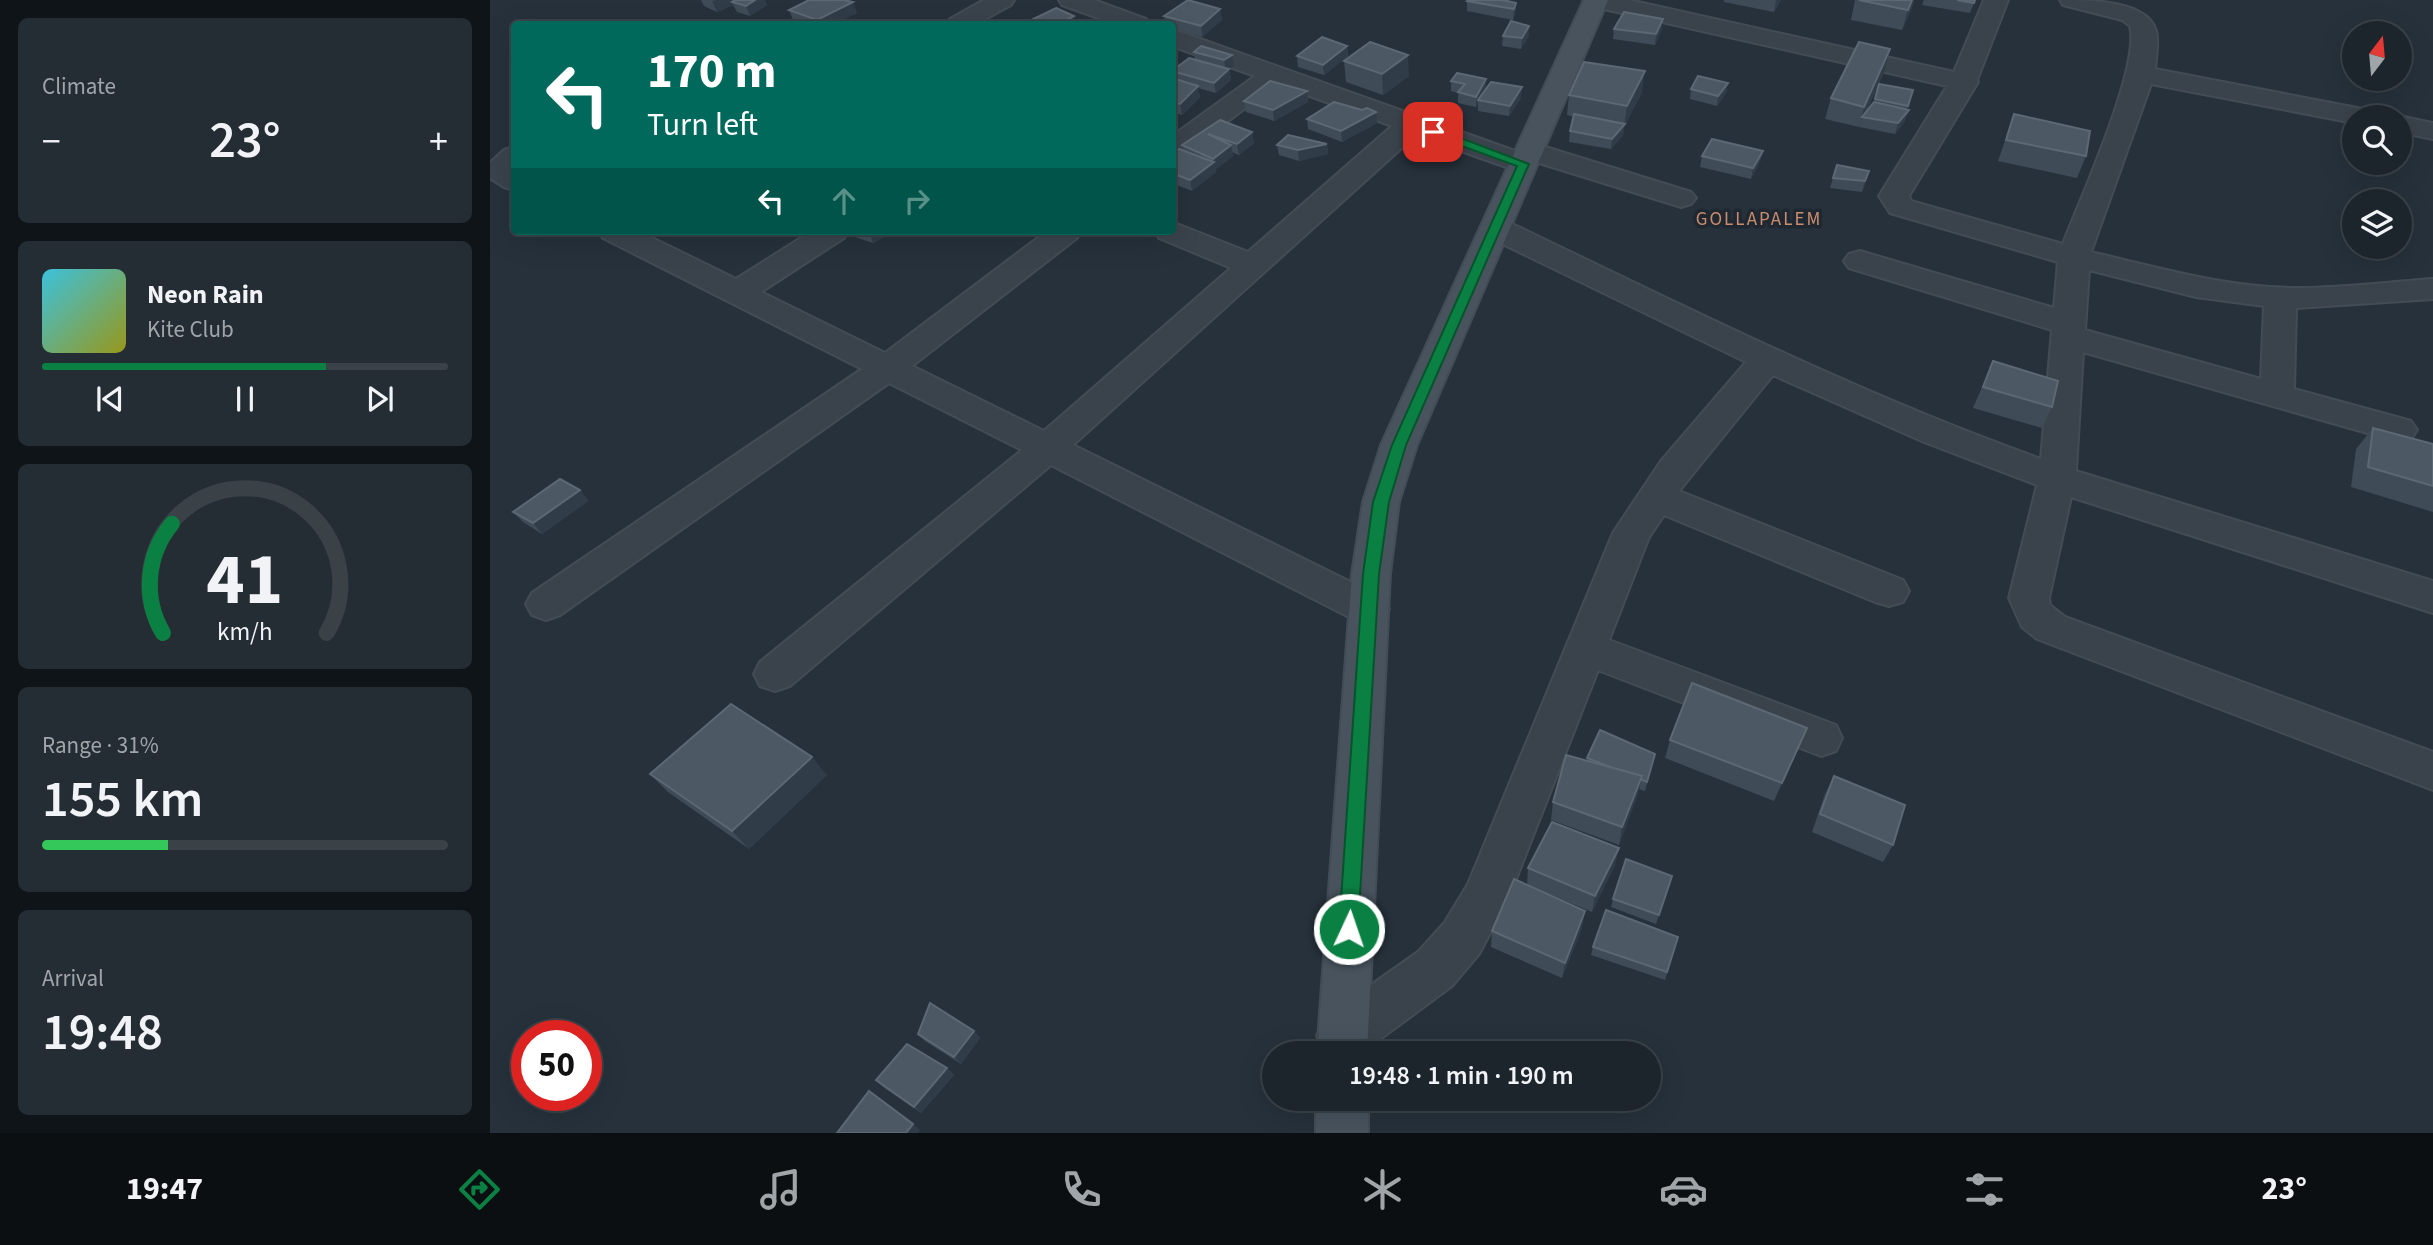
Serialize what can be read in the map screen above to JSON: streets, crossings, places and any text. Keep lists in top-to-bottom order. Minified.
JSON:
{"districts":["GOLLAPALEM"],"north":"top","page":{"tile":["Climate",["Range · 31%","155 km"],["Arrival","19:48"]],"turn":["170 m","Turn left"],"heat":["−","23°","+"],"song":["Neon Rain","Kite Club"],"limit":"50","trip":"19:48 · 1 min · 190 m","tabs":["19:47","23°"],"gauge":["41","km/h"]}}
